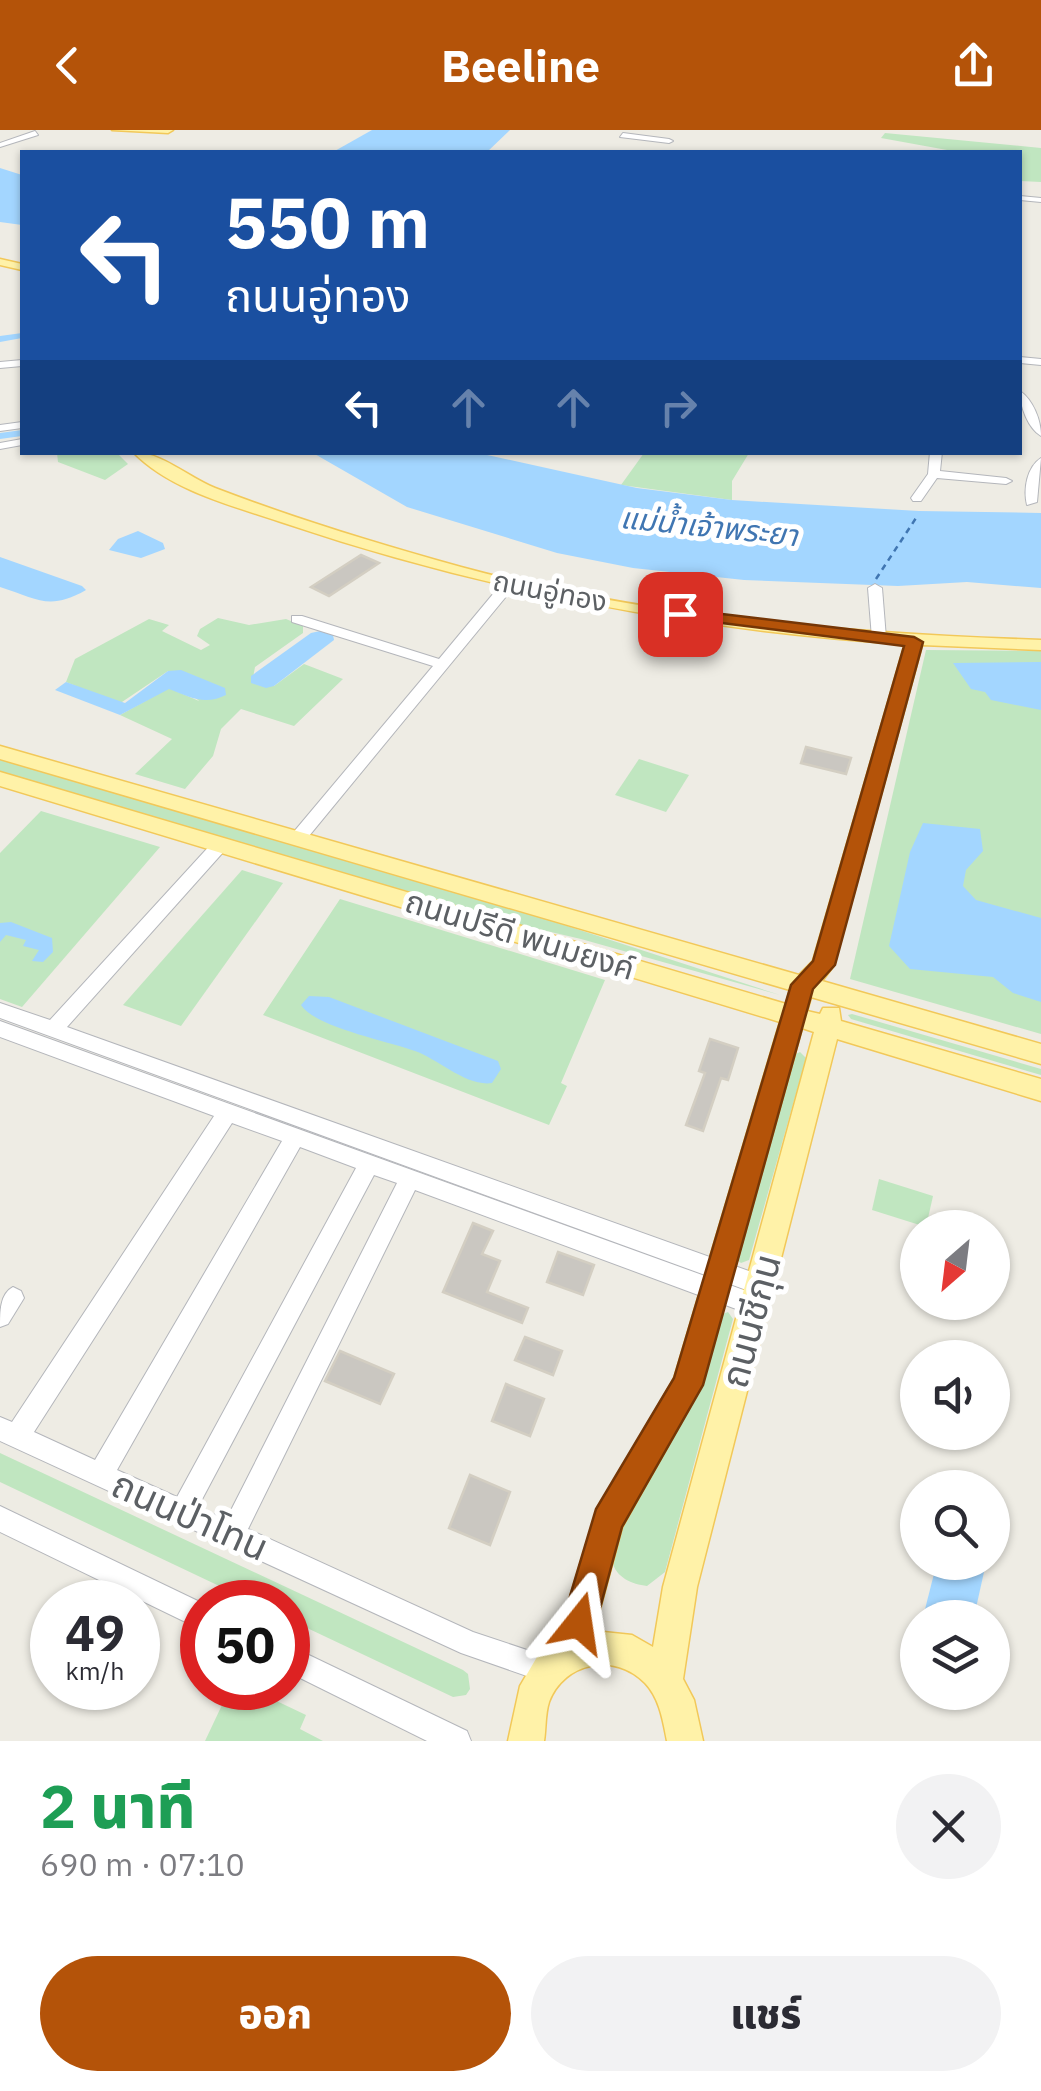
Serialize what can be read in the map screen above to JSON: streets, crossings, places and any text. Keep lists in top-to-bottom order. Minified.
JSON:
{"streets":{"main road":["ถนนอู่ทอง","ถนนปรีดี พนมยงค์","ถนนชีกุน"],"street":["ถนนป่าโทน"]},"crossings":[["ถนนอู่ทอง","ถนนชีกุน"],["ถนนปรีดี พนมยงค์","ถนนชีกุน"],["ถนนชีกุน","ถนนป่าโทน"]],"water":["แม่น้ำเจ้าพระยา"],"north":"bottom left","page":{"header":"Beeline","turn":["550 m","ถนนอู่ทอง"],"speed":"49 km/h","limit":"50","heading":["2 นาที","690 m · 07:10"],"buttons":["ออก","แชร์"]}}
